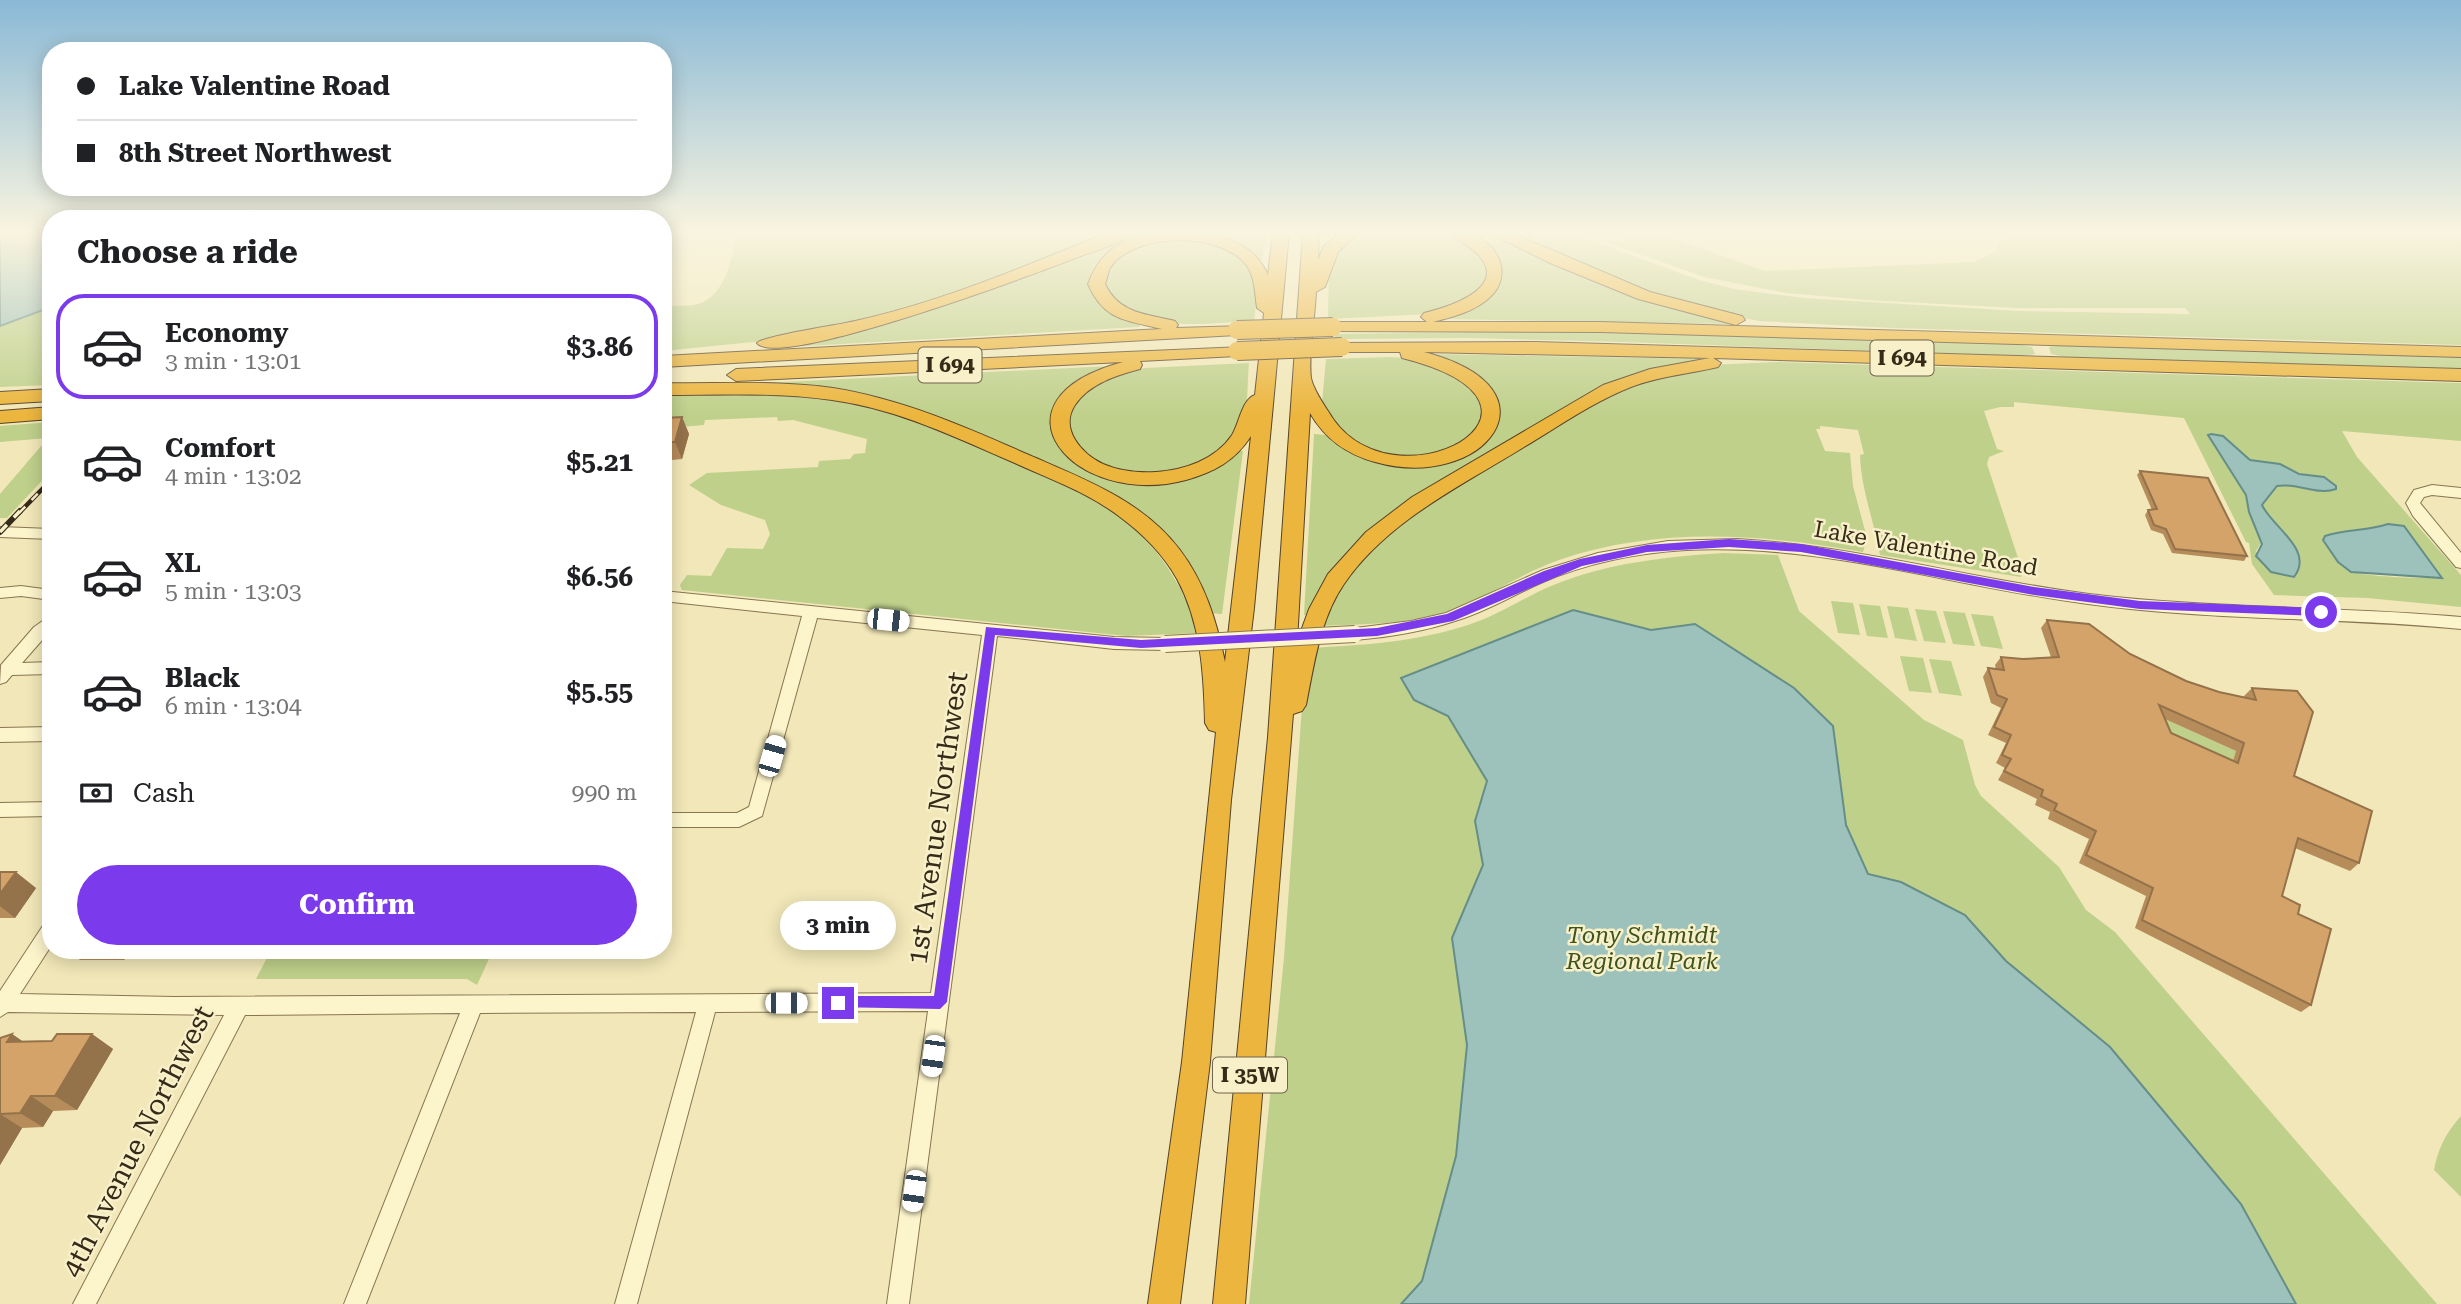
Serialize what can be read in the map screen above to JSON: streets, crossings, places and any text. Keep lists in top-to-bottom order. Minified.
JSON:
{"streets":{"highway":["I 694","I 35W"],"street":["Lake Valentine Road","1st Avenue Northwest","4th Avenue Northwest"]},"crossings":[["Lake Valentine Road","1st Avenue Northwest"]],"parks":["Tony Schmidt Regional Park"],"page":{"banner":["Lake Valentine Road","8th Street Northwest"],"heading":"Choose a ride","list":[{"name":"Economy","note":"3 min · 13:01","value":"$3.86"},{"name":"Comfort","note":"4 min · 13:02","value":"$5.21"},{"name":"XL","note":"5 min · 13:03","value":"$6.56"},{"name":"Black","note":"6 min · 13:04","value":"$5.55"}],"pay":["Cash","990 m"],"buttons":"Confirm","bubble":"3 min"}}
